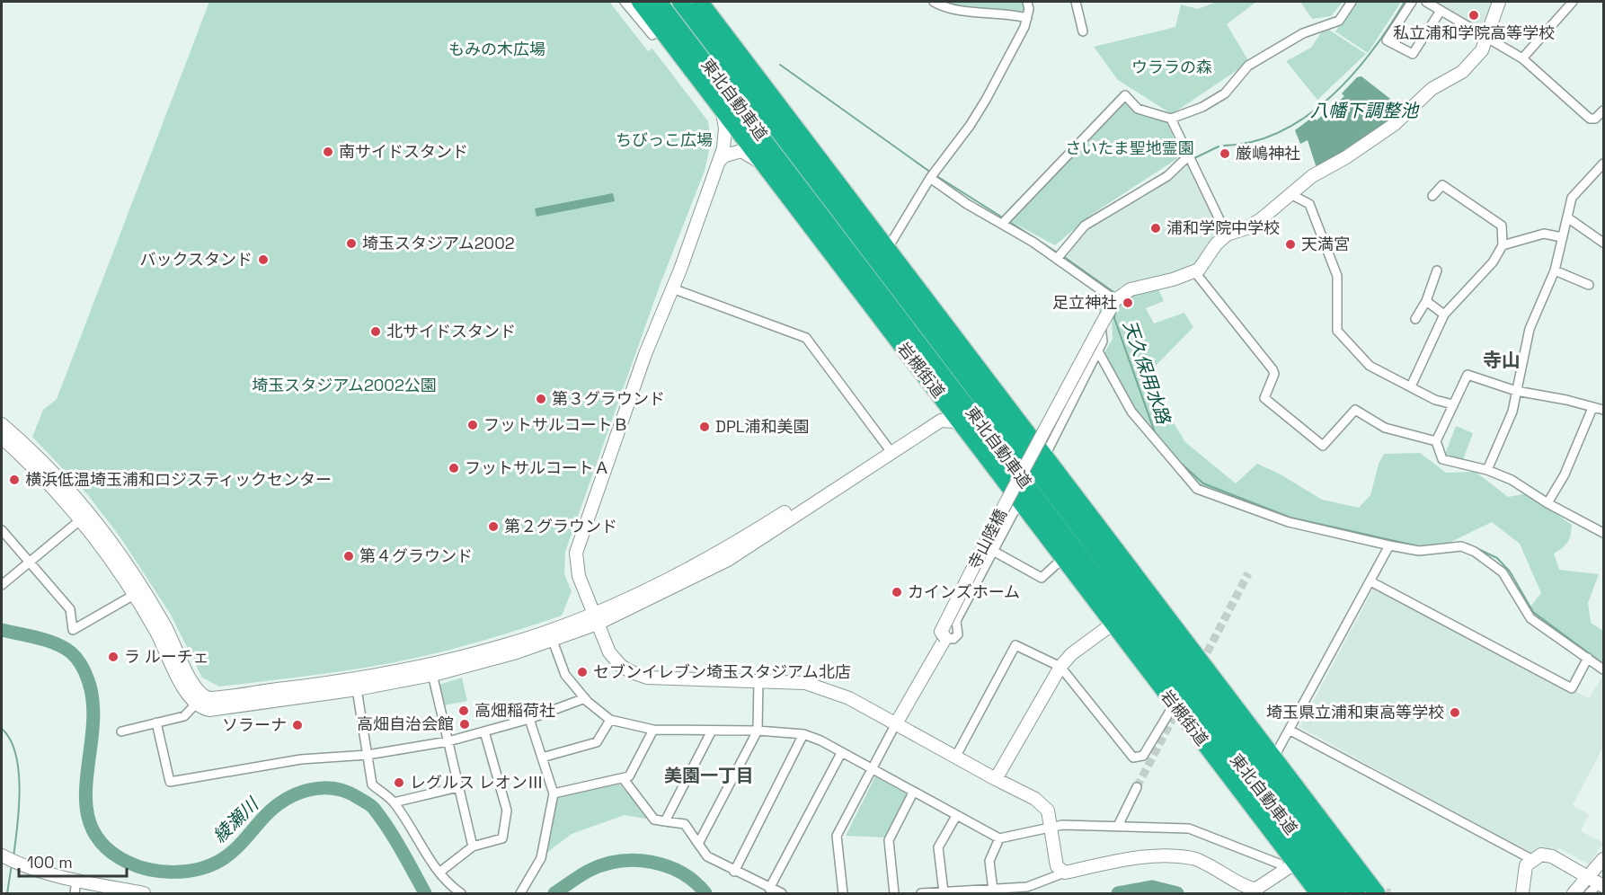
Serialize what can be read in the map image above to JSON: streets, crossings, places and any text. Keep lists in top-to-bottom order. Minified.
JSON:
{"streets":{"highway":["東北自動車道","岩槻街道"],"street":["寺山陸橋"]},"districts":["寺山","美園一丁目"],"water":["八幡下調整池","天久保用水路","綾瀬川"],"parks":["もみの木広場","ウララの森","ちびっこ広場","さいたま聖地霊園","埼玉スタジアム2002公園"],"places":["私立浦和学院高等学校","南サイドスタンド","厳嶋神社","浦和学院中学校","埼玉スタジアム2002","天満宮","バックスタンド","足立神社","北サイドスタンド","第３グラウンド","フットサルコートＢ","DPL浦和美園","フットサルコートＡ","横浜低温埼玉浦和ロジスティックセンター","第２グラウンド","第４グラウンド","カインズホーム","ラ ルーチェ","セブンイレブン埼玉スタジアム北店","高畑稲荷社","埼玉県立浦和東高等学校","高畑自治会館","ソラーナ","レグルス レオンⅢ"],"scale_bar":"100 m"}
